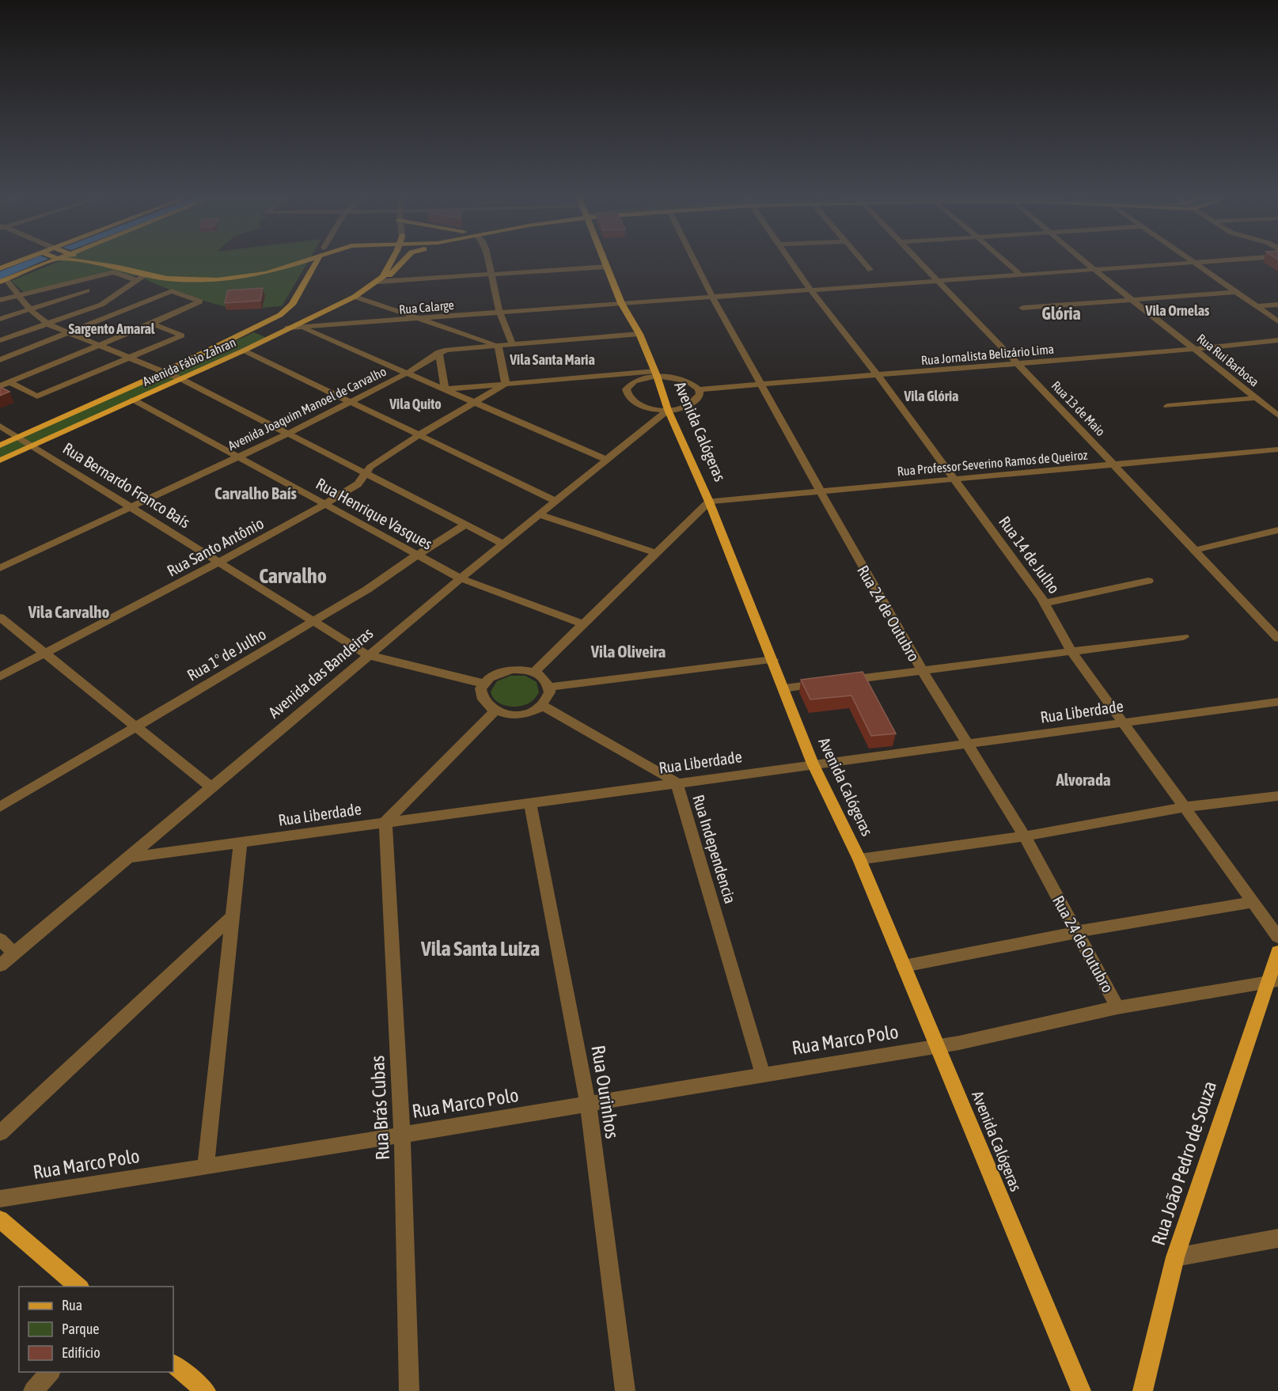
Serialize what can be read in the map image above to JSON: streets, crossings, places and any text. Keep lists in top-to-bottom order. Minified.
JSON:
{"streets":{"main road":["Avenida Fábio Zahran","Avenida Calógeras","Rua João Pedro de Souza"],"street":["Rua Calarge","Rua Jornalista Belizário Lima","Rua Rui Barbosa","Avenida Joaquim Manoel de Carvalho","Rua 13 de Maio","Rua Professor Severino Ramos de Queiroz","Rua Bernardo Franco Baís","Rua Henrique Vasques","Rua Santo Antônio","Rua 14 de Julho","Rua 24 de Outubro","Rua 1º de Julho","Avenida das Bandeiras","Rua Liberdade","Rua Independencia","Rua Marco Polo","Rua Ourinhos","Rua Brás Cubas"]},"crossings":[["Rua Calarge","Rua Rui Barbosa"],["Rua Calarge","Avenida Fábio Zahran"],["Rua Calarge","Rua 13 de Maio"],["Rua Calarge","Avenida Calógeras"],["Rua Calarge","Rua 14 de Julho"],["Rua Calarge","Rua 24 de Outubro"],["Rua Jornalista Belizário Lima","Rua Rui Barbosa"],["Rua Jornalista Belizário Lima","Rua 13 de Maio"],["Rua Jornalista Belizário Lima","Rua 14 de Julho"],["Rua Jornalista Belizário Lima","Rua 24 de Outubro"],["Avenida Fábio Zahran","Rua Bernardo Franco Baís"],["Avenida Fábio Zahran","Rua Henrique Vasques"],["Avenida Joaquim Manoel de Carvalho","Avenida Calógeras"],["Avenida Joaquim Manoel de Carvalho","Rua Bernardo Franco Baís"],["Avenida Joaquim Manoel de Carvalho","Rua Henrique Vasques"],["Rua 13 de Maio","Rua Professor Severino Ramos de Queiroz"],["Avenida Calógeras","Rua Professor Severino Ramos de Queiroz"],["Avenida Calógeras","Avenida das Bandeiras"],["Avenida Calógeras","Rua Liberdade"],["Avenida Calógeras","Rua Marco Polo"],["Rua Professor Severino Ramos de Queiroz","Rua 14 de Julho"],["Rua Professor Severino Ramos de Queiroz","Rua 24 de Outubro"],["Rua Bernardo Franco Baís","Rua Santo Antônio"],["Rua Bernardo Franco Baís","Rua 1º de Julho"],["Rua Bernardo Franco Baís","Avenida das Bandeiras"],["Rua Bernardo Franco Baís","Rua Independencia"],["Rua Henrique Vasques","Rua Santo Antônio"],["Rua Henrique Vasques","Rua 1º de Julho"],["Rua Henrique Vasques","Avenida das Bandeiras"],["Rua 14 de Julho","Rua Liberdade"],["Rua 24 de Outubro","Rua Liberdade"],["Rua 24 de Outubro","Rua Marco Polo"],["Avenida das Bandeiras","Rua Liberdade"],["Rua Liberdade","Rua Independencia"],["Rua Liberdade","Rua Ourinhos"],["Rua Liberdade","Rua Brás Cubas"],["Rua Independencia","Rua Marco Polo"],["Rua Marco Polo","Rua Ourinhos"],["Rua Marco Polo","Rua Brás Cubas"],["Rua Marco Polo","Rua João Pedro de Souza"]],"districts":["Vila Ornelas","Glória","Sargento Amaral","Vila Santa Maria","Vila Glória","Vila Quito","Carvalho Baís","Carvalho","Vila Carvalho","Vila Oliveira","Alvorada","Vila Santa Luiza"],"legend":["Rua","Parque","Edifício"]}
